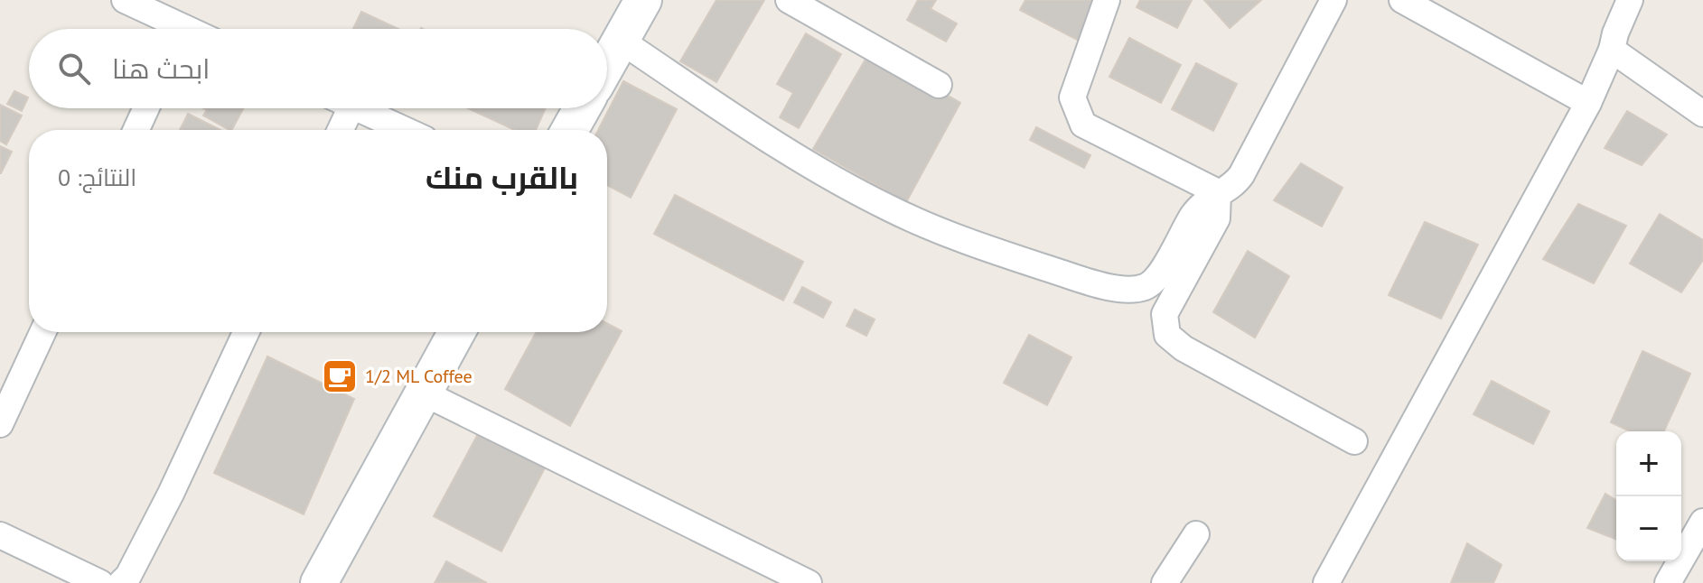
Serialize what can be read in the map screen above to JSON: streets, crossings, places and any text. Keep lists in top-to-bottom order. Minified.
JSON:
{"places":{"cafe":["1/2 ML Coffee"]},"page":{"search":"ابحث هنا","heading":["بالقرب منك","النتائج: 0"],"map_buttons":["+","−"]}}
